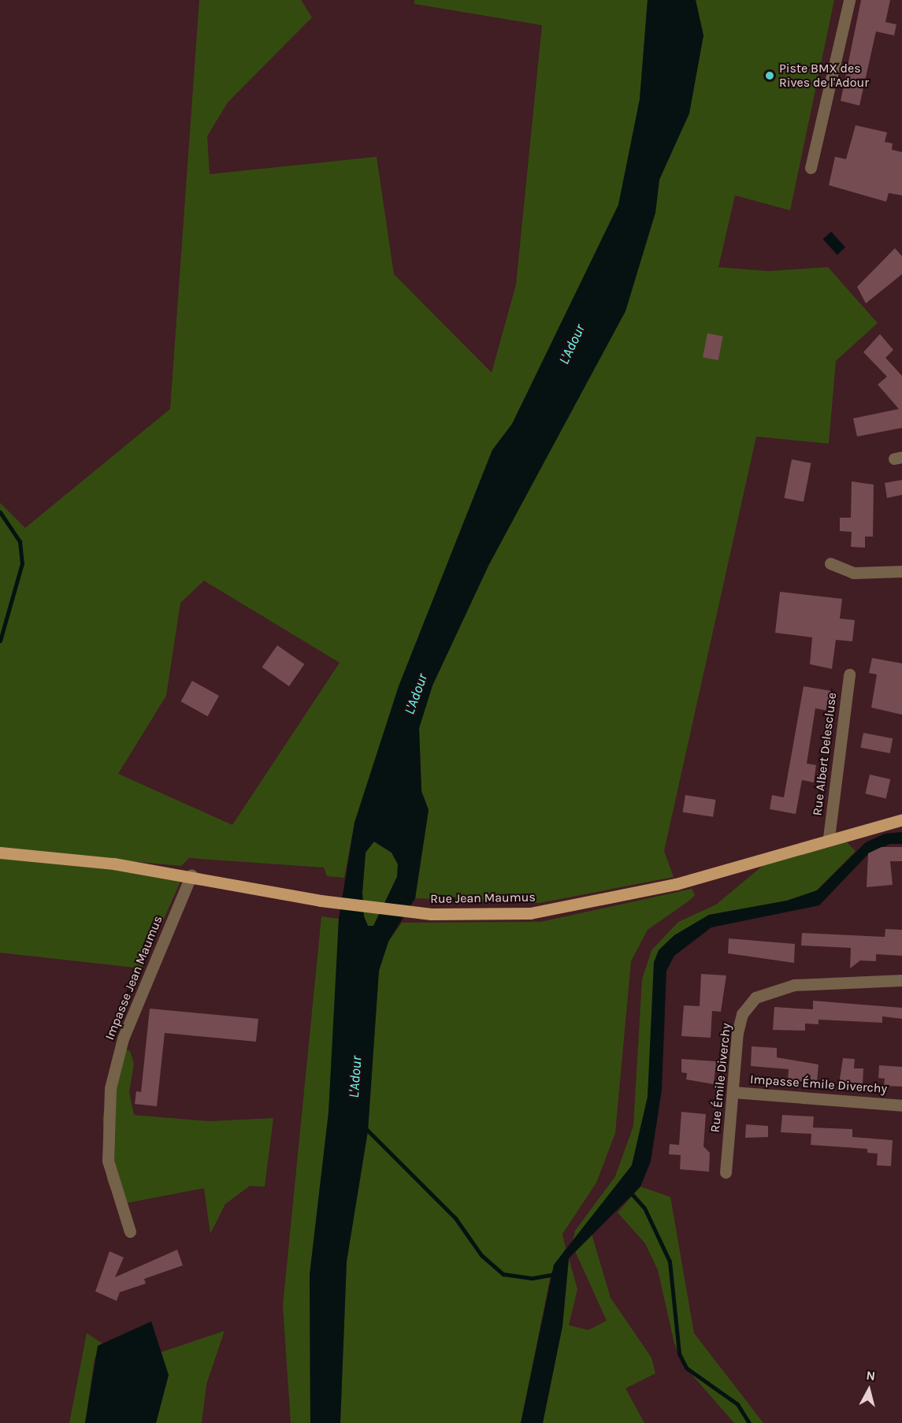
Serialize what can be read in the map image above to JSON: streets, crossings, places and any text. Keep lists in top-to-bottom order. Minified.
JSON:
{"streets":{"main road":["Rue Jean Maumus"],"street":["Rue Albert Delescluse","Impasse Jean Maumus","Rue Émile Diverchy","Impasse Émile Diverchy"]},"crossings":[["Rue Albert Delescluse","Rue Jean Maumus"],["Rue Jean Maumus","Impasse Jean Maumus"],["Rue Émile Diverchy","Impasse Émile Diverchy"]],"water":["L'Adour"],"places":["Piste BMX des Rives de l'Adour"],"north":"top"}
